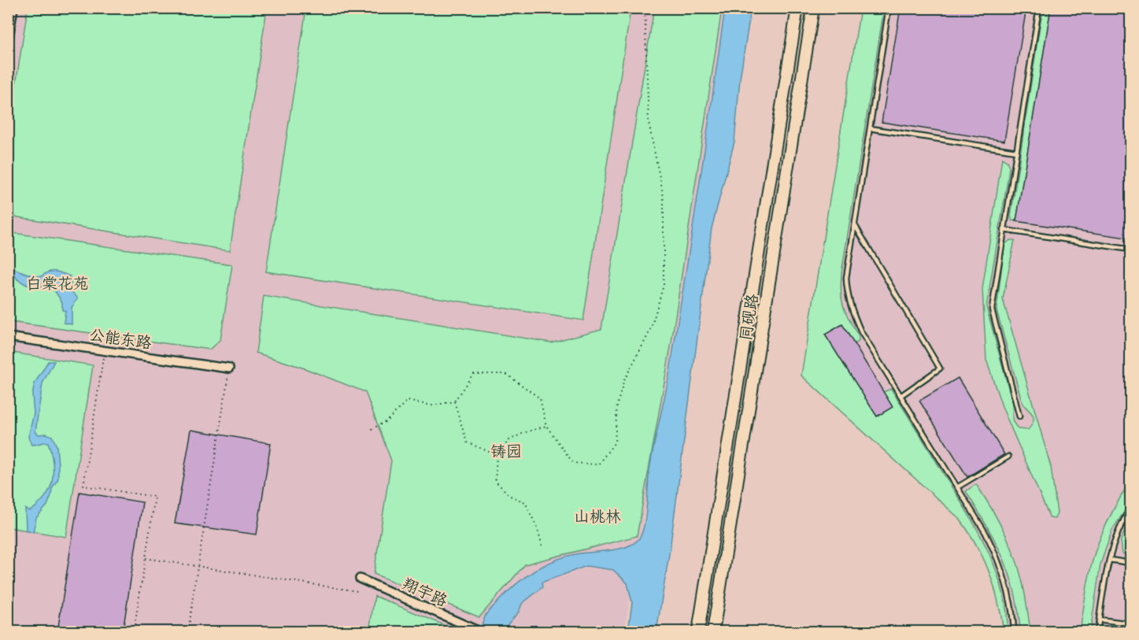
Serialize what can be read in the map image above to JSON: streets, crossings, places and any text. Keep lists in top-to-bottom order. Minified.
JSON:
{"streets":{"main road":["同砚路"],"street":["公能东路","翔宇路"]},"parks":["白棠花苑","铸园","山桃林"]}
